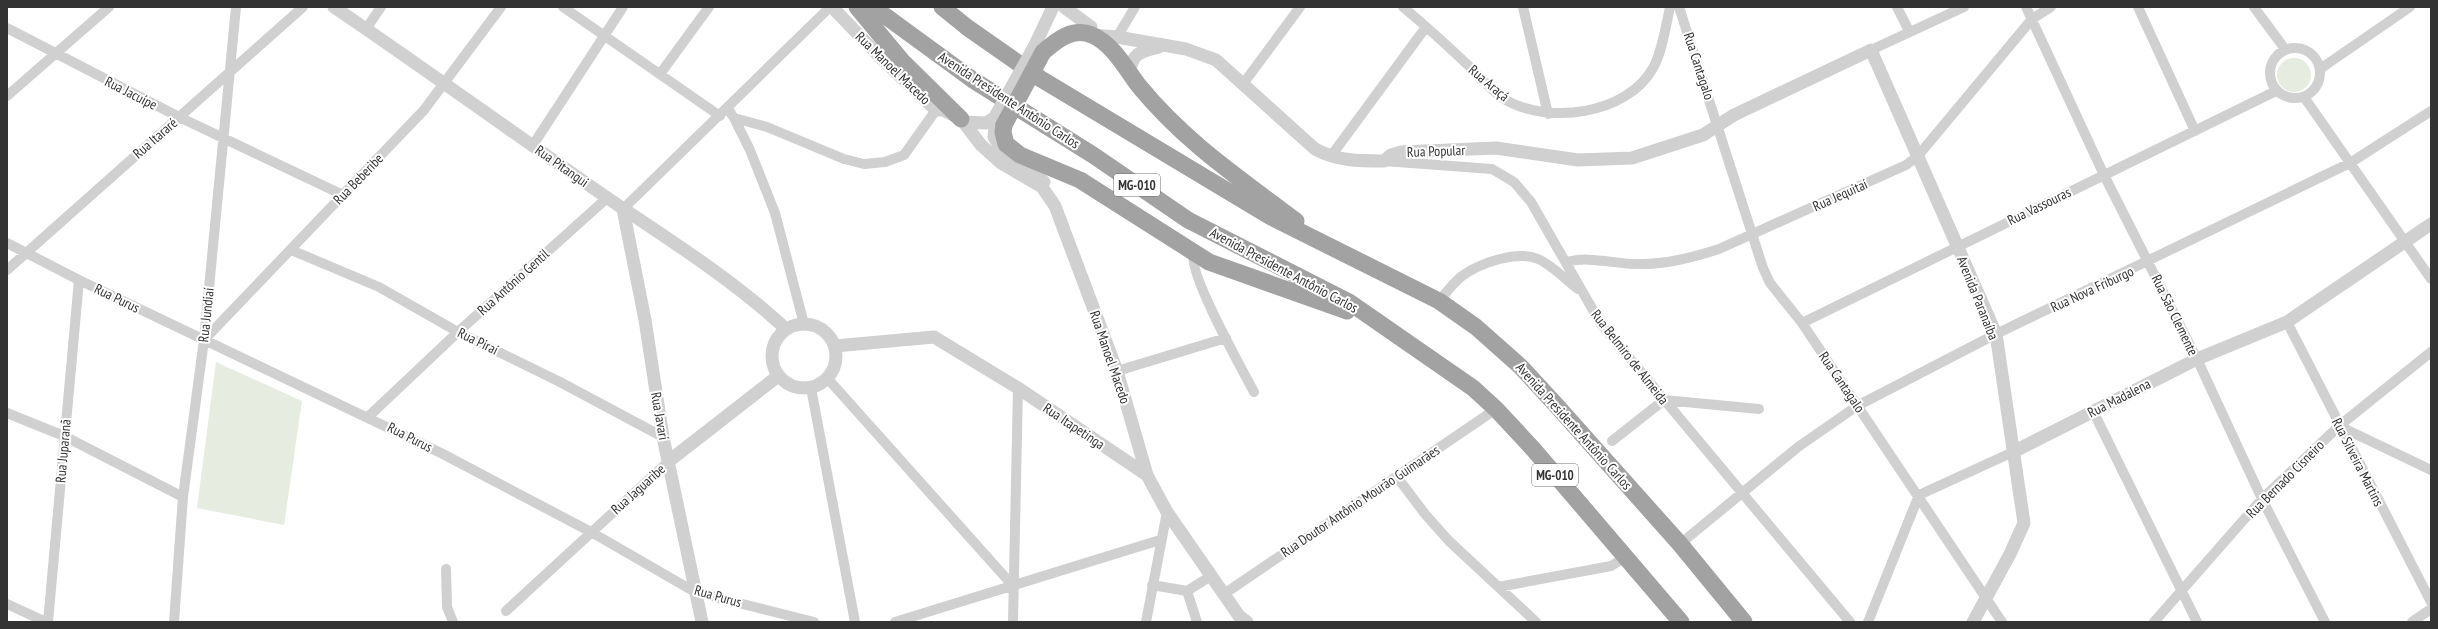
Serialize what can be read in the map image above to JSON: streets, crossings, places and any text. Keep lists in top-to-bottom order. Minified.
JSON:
{"streets":{"highway":["Avenida Presidente Antônio Carlos","MG-010"],"street":["Rua Cantagalo","Rua Manoel Macedo","Rua Araçá","Rua Jacuípe","Rua Itararé","Rua Popular","Rua Pitangui","Rua Beberibe","Rua Jequitaí","Rua Vassouras","Rua Antônio Gentil","Rua Nova Friburgo","Rua Purus","Avenida Paranaíba","Rua Jundiaí","Rua São Clemente","Rua Piraí","Rua Belmiro de Almeida","Rua Madalena","Rua Javari","Rua Itapetinga","Rua Juparanã","Rua Silveira Martins","Rua Bernado Cisneiro","Rua Jaguaribe","Rua Doutor Antônio Mourão Guimarães"]},"crossings":[["Rua Cantagalo","Rua Popular"],["Rua Cantagalo","Rua Jequitaí"],["Rua Cantagalo","Rua Vassouras"],["Rua Cantagalo","Rua Nova Friburgo"],["Rua Cantagalo","Avenida Paranaíba"],["Rua Cantagalo","Rua Madalena"],["Rua Manoel Macedo","Rua Itapetinga"],["Rua Jacuípe","Rua Itararé"],["Rua Jacuípe","Rua Beberibe"],["Rua Jacuípe","Rua Jundiaí"],["Avenida Presidente Antônio Carlos","Rua Nova Friburgo"],["Avenida Presidente Antônio Carlos","Rua Doutor Antônio Mourão Guimarães"],["Rua Itararé","Rua Purus"],["Rua Itararé","Rua Jundiaí"],["Rua Popular","Rua Belmiro de Almeida"],["Rua Pitangui","Rua Beberibe"],["Rua Pitangui","Rua Antônio Gentil"],["Rua Pitangui","Rua Javari"],["Rua Pitangui","Rua Itapetinga"],["Rua Pitangui","Rua Jaguaribe"],["Rua Beberibe","Rua Purus"],["Rua Beberibe","Rua Jundiaí"],["Rua Beberibe","Rua Piraí"],["Rua Jequitaí","Avenida Paranaíba"],["Rua Jequitaí","Rua São Clemente"],["Rua Jequitaí","Rua Belmiro de Almeida"],["Rua Vassouras","Avenida Paranaíba"],["Rua Vassouras","Rua São Clemente"],["Rua Antônio Gentil","Rua Purus"],["Rua Antônio Gentil","Rua Piraí"],["Rua Nova Friburgo","Avenida Paranaíba"],["Rua Nova Friburgo","Rua São Clemente"],["Rua Nova Friburgo","Rua Belmiro de Almeida"],["Rua Purus","Rua Jundiaí"],["Rua Purus","Rua Javari"],["Rua Purus","Rua Juparanã"],["Rua Purus","Rua Jaguaribe"],["Avenida Paranaíba","Rua Madalena"],["Rua São Clemente","Rua Madalena"],["Rua São Clemente","Rua Bernado Cisneiro"],["Rua Piraí","Rua Javari"],["Rua Madalena","Rua Silveira Martins"],["Rua Javari","Rua Jaguaribe"],["Rua Itapetinga","Rua Jaguaribe"],["Rua Itapetinga","Rua Doutor Antônio Mourão Guimarães"],["Rua Silveira Martins","Rua Bernado Cisneiro"]]}
